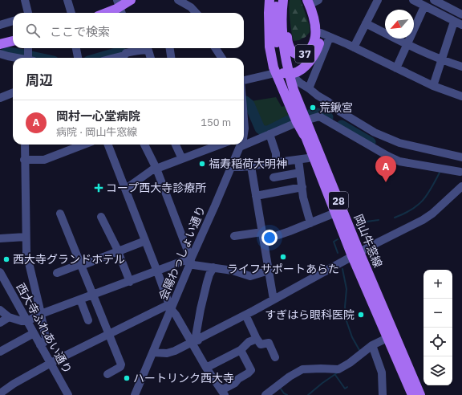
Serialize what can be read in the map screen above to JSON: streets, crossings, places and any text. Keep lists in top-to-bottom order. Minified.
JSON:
{"streets":{"main road":["37","28","岡山牛窓線"],"street":["会陽わっしょい通り","西大寺ふれあい通り"]},"crossings":[["37","岡山牛窓線"]],"places":{"other":["荒鍬宮","福寿稲荷大明神","ライフサポートあらた","西大寺グランドホテル","すぎはら眼科医院","ハートリンク西大寺"],"health":["コープ西大寺診療所"]},"north":"bottom left","page":{"search":"ここで検索","heading":"周辺","list":[{"mark":"A","name":"岡村一心堂病院","note":"病院 · 岡山牛窓線","value":"150 m"}],"pins":"A","map_buttons":["+","−"]}}
